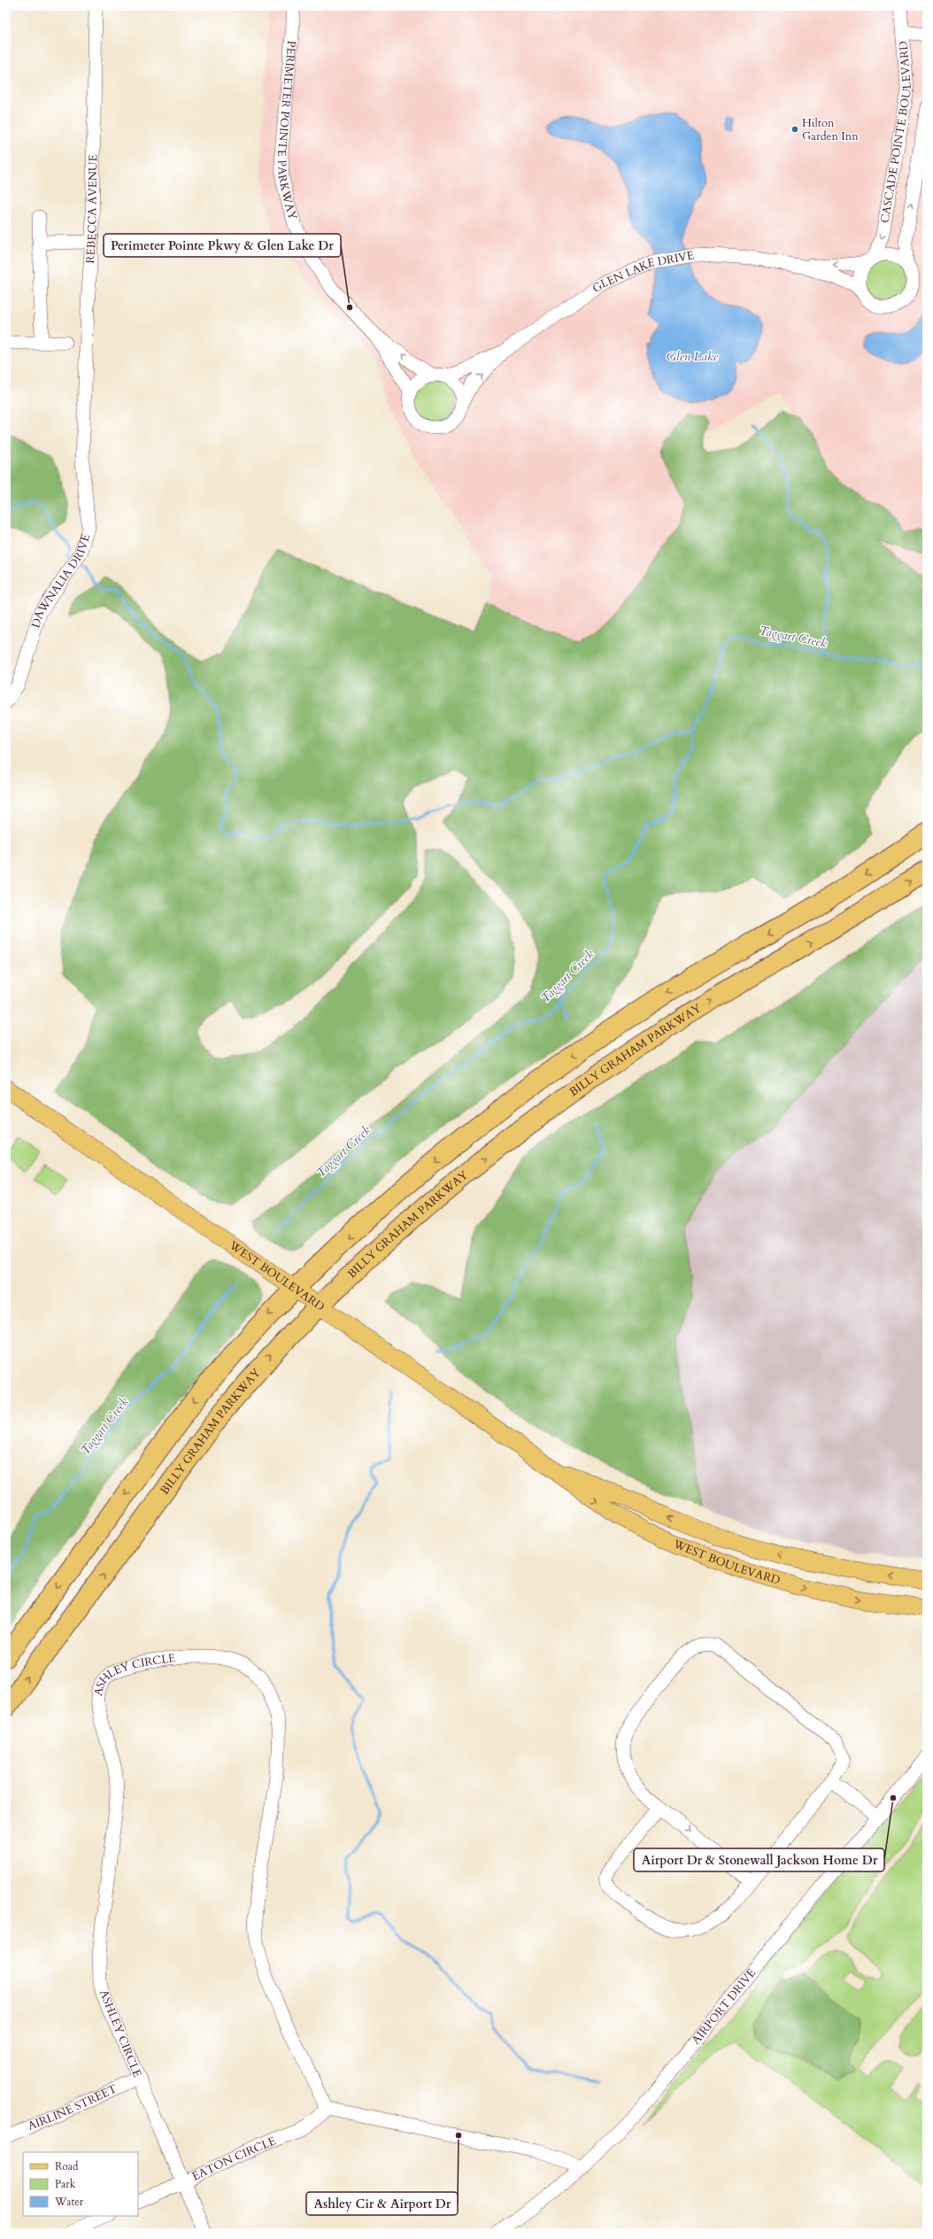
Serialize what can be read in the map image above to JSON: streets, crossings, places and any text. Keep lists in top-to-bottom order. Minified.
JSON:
{"streets":{"highway":["BILLY GRAHAM PARKWAY"],"main road":["WEST BOULEVARD"],"street":["PERIMETER POINTE PARKWAY","CASCADE POINTE BOULEVARD","REBECCA AVENUE","GLEN LAKE DRIVE","DAWNALIA DRIVE","ASHLEY CIRCLE","AIRPORT DRIVE","AIRLINE STREET","EATON CIRCLE"]},"crossings":[["PERIMETER POINTE PARKWAY","GLEN LAKE DRIVE"],["CASCADE POINTE BOULEVARD","GLEN LAKE DRIVE"],["REBECCA AVENUE","DAWNALIA DRIVE"],["BILLY GRAHAM PARKWAY","WEST BOULEVARD"],["ASHLEY CIRCLE","AIRLINE STREET"],["ASHLEY CIRCLE","EATON CIRCLE"]],"water":["Glen Lake","Taggart Creek"],"places":["Hilton Garden Inn","Perimeter Pointe Pkwy & Glen Lake Dr","Airport Dr & Stonewall Jackson Home Dr","Ashley Cir & Airport Dr"],"legend":["Road","Park","Water"]}
